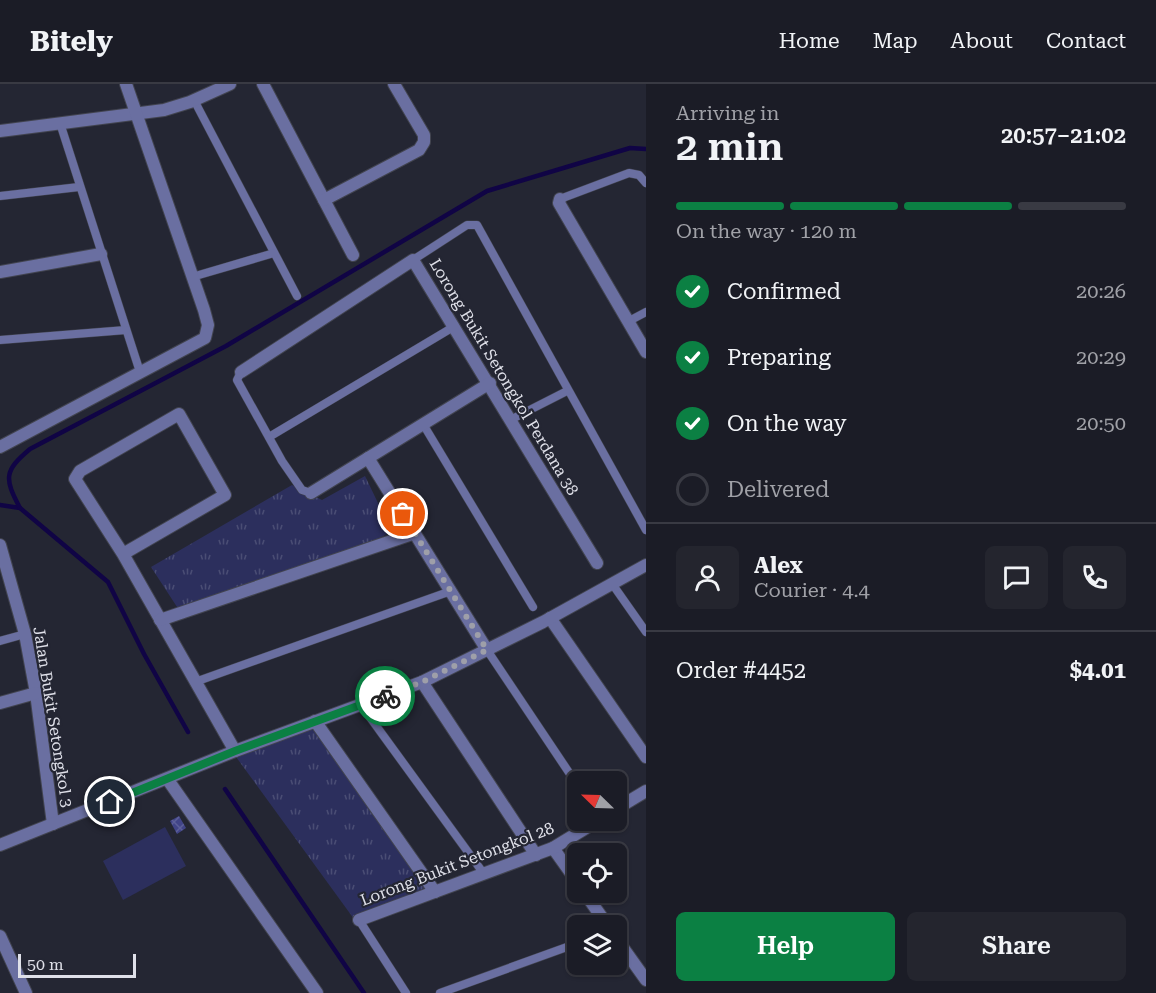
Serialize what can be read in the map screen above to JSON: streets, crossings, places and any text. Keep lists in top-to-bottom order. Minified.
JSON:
{"streets":{"street":["Lorong Bukit Setongkol Perdana 38","Jalan Bukit Setongkol 3","Lorong Bukit Setongkol 28"]},"scale_bar":"50 m","north":"top left","page":{"header":"Bitely","nav":["Home","Map","About","Contact"],"heading":["2 min","Arriving in","20:57–21:02"],"panel":["Alex","Courier · 4.4","Order #4452","$4.01"],"bar":"On the way · 120 m","list":[["Confirmed","20:26"],["Preparing","20:29"],["On the way","20:50"],"Delivered"],"buttons":["Help","Share"],"scale":"50 m"}}
